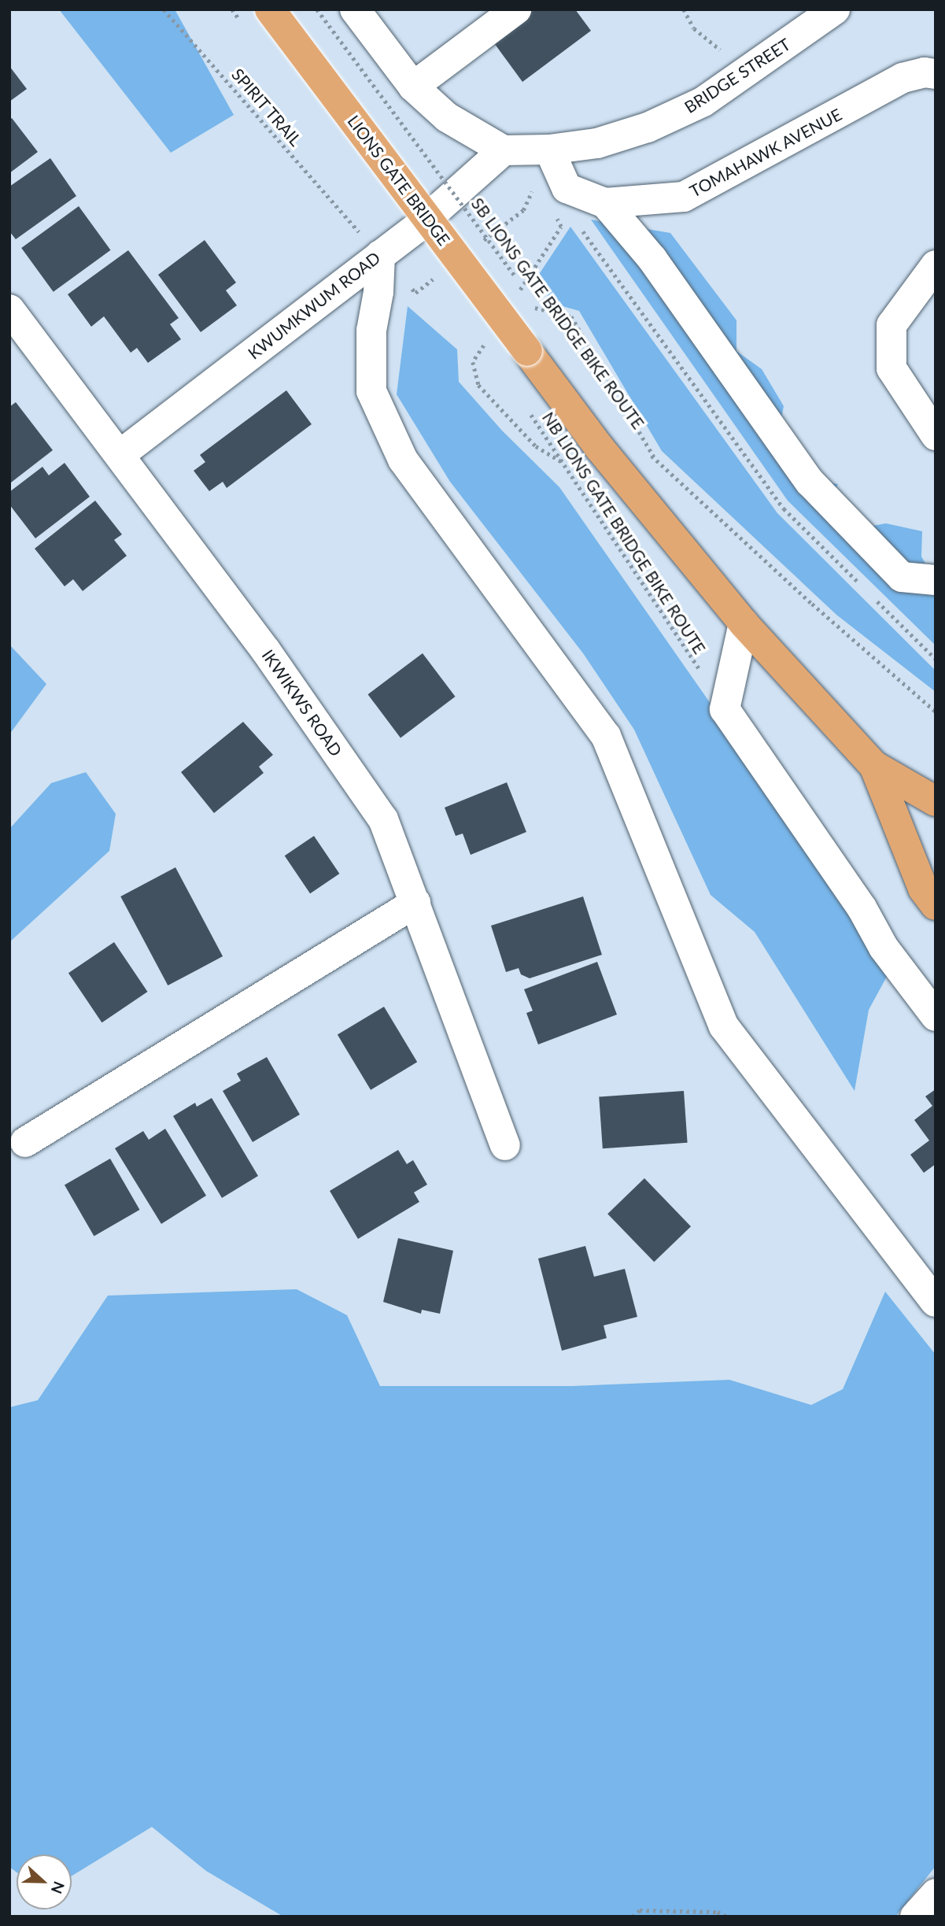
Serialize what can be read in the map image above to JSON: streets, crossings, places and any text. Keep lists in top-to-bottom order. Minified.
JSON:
{"streets":{"highway":["LIONS GATE BRIDGE"],"street":["BRIDGE STREET","TOMAHAWK AVENUE","KWUMKWUM ROAD","IKWIKWS ROAD"],"path":["SPIRIT TRAIL","SB LIONS GATE BRIDGE BIKE ROUTE","NB LIONS GATE BRIDGE BIKE ROUTE"]},"crossings":[["BRIDGE STREET","TOMAHAWK AVENUE"],["BRIDGE STREET","KWUMKWUM ROAD"],["KWUMKWUM ROAD","IKWIKWS ROAD"]],"north":"right"}
